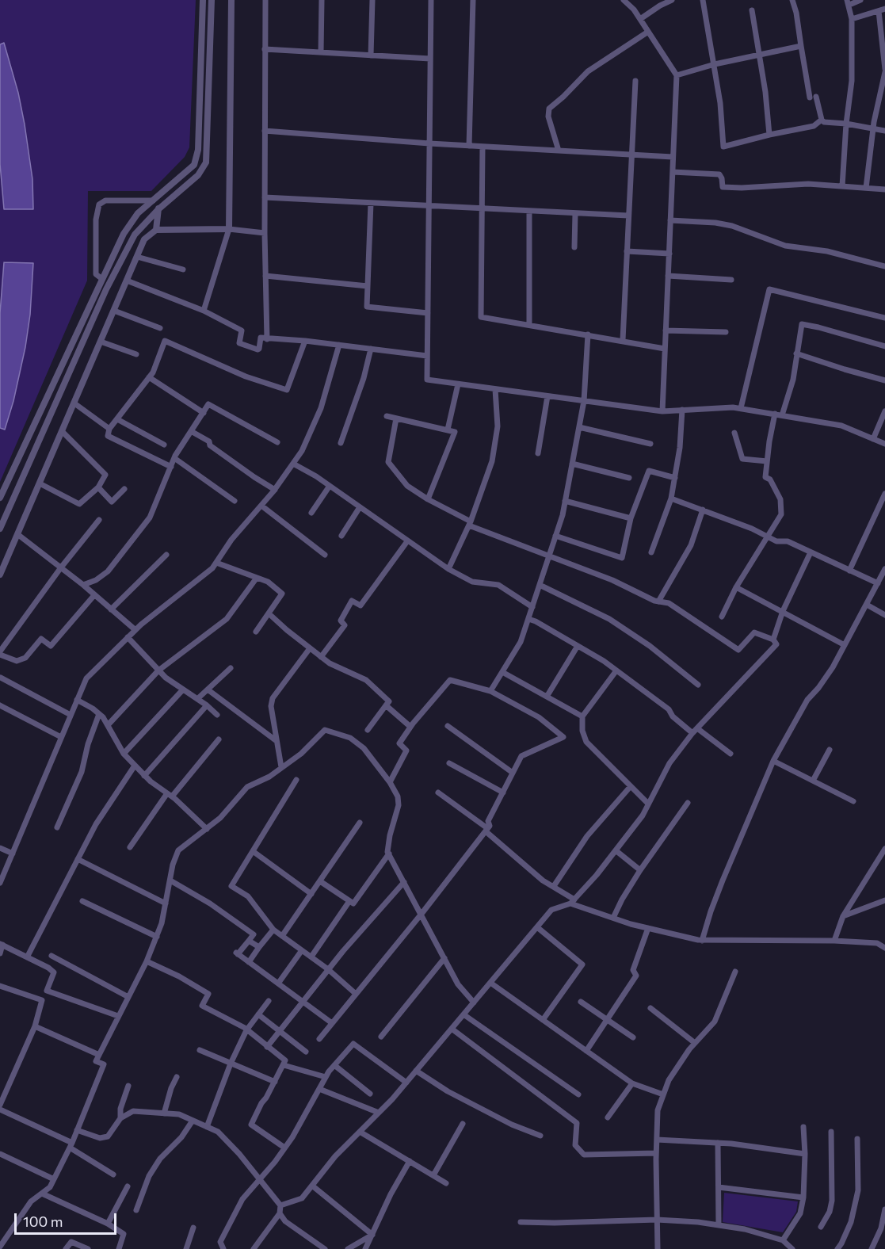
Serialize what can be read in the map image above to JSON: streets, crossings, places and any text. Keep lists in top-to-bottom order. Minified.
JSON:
{"scale_bar":"100 m"}
